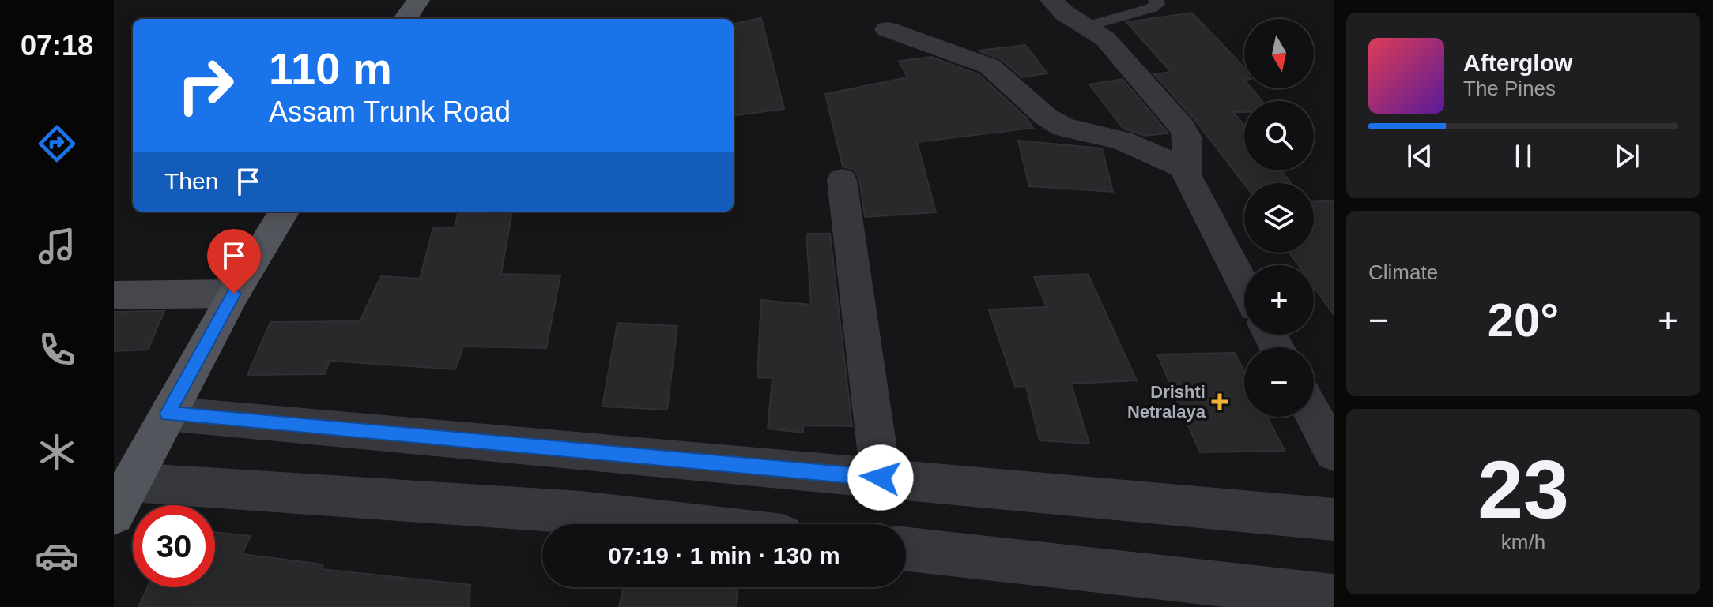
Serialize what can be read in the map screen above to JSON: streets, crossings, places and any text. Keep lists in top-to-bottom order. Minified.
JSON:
{"places":{"health":["Drishti Netralaya"]},"north":"bottom","page":{"tabs":"07:18","map_buttons":["+","−"],"turn":["110 m","Assam Trunk Road"],"song":["Afterglow","The Pines"],"then":"Then","tile":["Climate",["23","km/h"]],"heat":["−","20°","+"],"limit":"30","trip":"07:19 · 1 min · 130 m"}}
